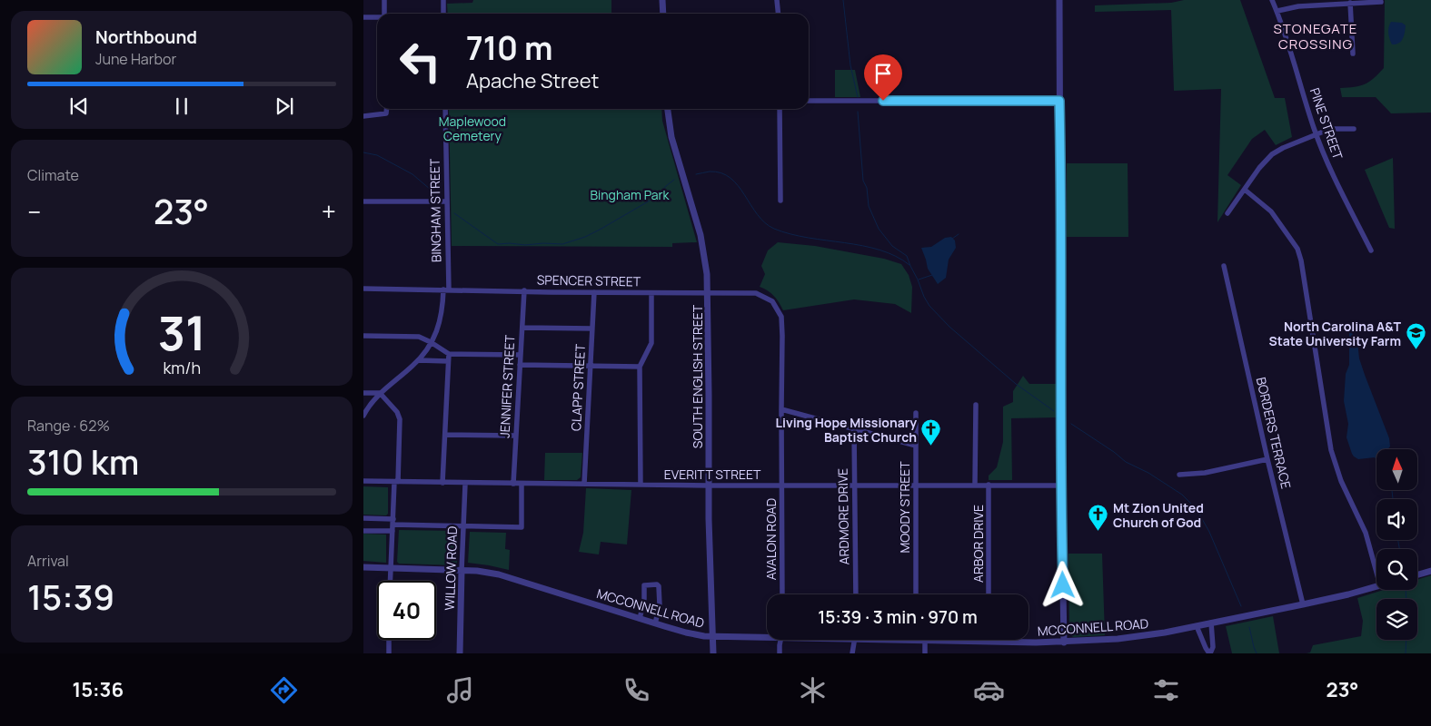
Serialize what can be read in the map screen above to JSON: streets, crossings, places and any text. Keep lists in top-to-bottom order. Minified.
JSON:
{"streets":{"street":["PINE STREET","BINGHAM STREET","SPENCER STREET","SOUTH ENGLISH STREET","JENNIFER STREET","CLAPP STREET","BORDERS TERRACE","EVERITT STREET","MOODY STREET","ARDMORE DRIVE","AVALON ROAD","ARBOR DRIVE","WILLOW ROAD","MCCONNELL ROAD"]},"crossings":[["BINGHAM STREET","SPENCER STREET"],["SPENCER STREET","SOUTH ENGLISH STREET"],["SPENCER STREET","JENNIFER STREET"],["SPENCER STREET","CLAPP STREET"],["SPENCER STREET","AVALON ROAD"],["SOUTH ENGLISH STREET","EVERITT STREET"],["SOUTH ENGLISH STREET","MCCONNELL ROAD"],["JENNIFER STREET","EVERITT STREET"],["CLAPP STREET","EVERITT STREET"],["BORDERS TERRACE","MCCONNELL ROAD"],["EVERITT STREET","MOODY STREET"],["EVERITT STREET","ARDMORE DRIVE"],["EVERITT STREET","AVALON ROAD"],["EVERITT STREET","ARBOR DRIVE"],["EVERITT STREET","WILLOW ROAD"],["WILLOW ROAD","MCCONNELL ROAD"]],"districts":["STONEGATE CROSSING"],"parks":["Maplewood Cemetery","Bingham Park"],"places":{"school or university":["North Carolina A&T State University Farm"],"church":["Living Hope Missionary Baptist Church","Mt Zion United Church of God"]},"north":"top","page":{"turn":["710 m","Apache Street"],"song":["Northbound","June Harbor"],"tile":["Climate",["Range · 62%","310 km"],["Arrival","15:39"]],"heat":["−","23°","+"],"limit":"40","trip":"15:39 · 3 min · 970 m","tabs":["15:36","23°"],"gauge":["31","km/h"]}}
